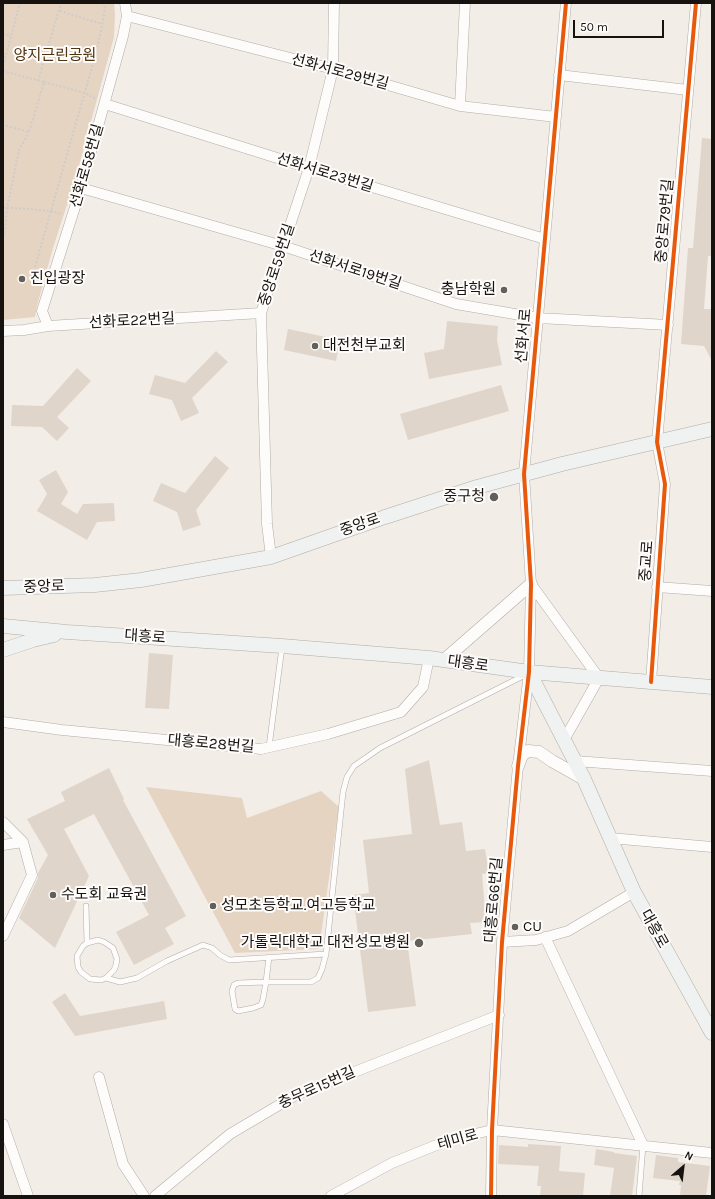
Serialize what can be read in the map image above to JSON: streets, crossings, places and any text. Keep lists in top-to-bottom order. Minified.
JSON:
{"streets":{"main road":["중앙로","대흥로"],"street":["선화서로29번길","선화로58번길","선화서로23번길","중앙로79번길","중앙로59번길","선화서로19번길","선화로22번길","선화서로","중교로","대흥로28번길","대흥로66번길","충무로15번길","테미로"]},"crossings":[["선화서로29번길","선화로58번길"],["선화서로29번길","중앙로59번길"],["선화서로29번길","선화서로"],["선화로58번길","선화서로23번길"],["선화로58번길","선화서로19번길"],["선화로58번길","선화로22번길"],["선화서로23번길","중앙로59번길"],["선화서로23번길","선화서로"],["중앙로79번길","선화서로19번길"],["중앙로79번길","중앙로"],["중앙로79번길","중교로"],["중앙로59번길","선화서로19번길"],["중앙로59번길","선화로22번길"],["중앙로59번길","중앙로"],["선화서로19번길","선화서로"],["선화서로","중앙로"],["선화서로","대흥로"],["선화서로","대흥로66번길"],["중앙로","중교로"],["대흥로","대흥로28번길"],["대흥로","대흥로66번길"],["대흥로66번길","충무로15번길"],["대흥로66번길","테미로"]],"parks":["양지근린공원"],"places":["진입광장","충남학원","대전천부교회","중구청","수도회 교육권","성모초등학교.여고등학교","CU","가톨릭대학교 대전성모병원"],"scale_bar":"50 m","north":"top right"}
